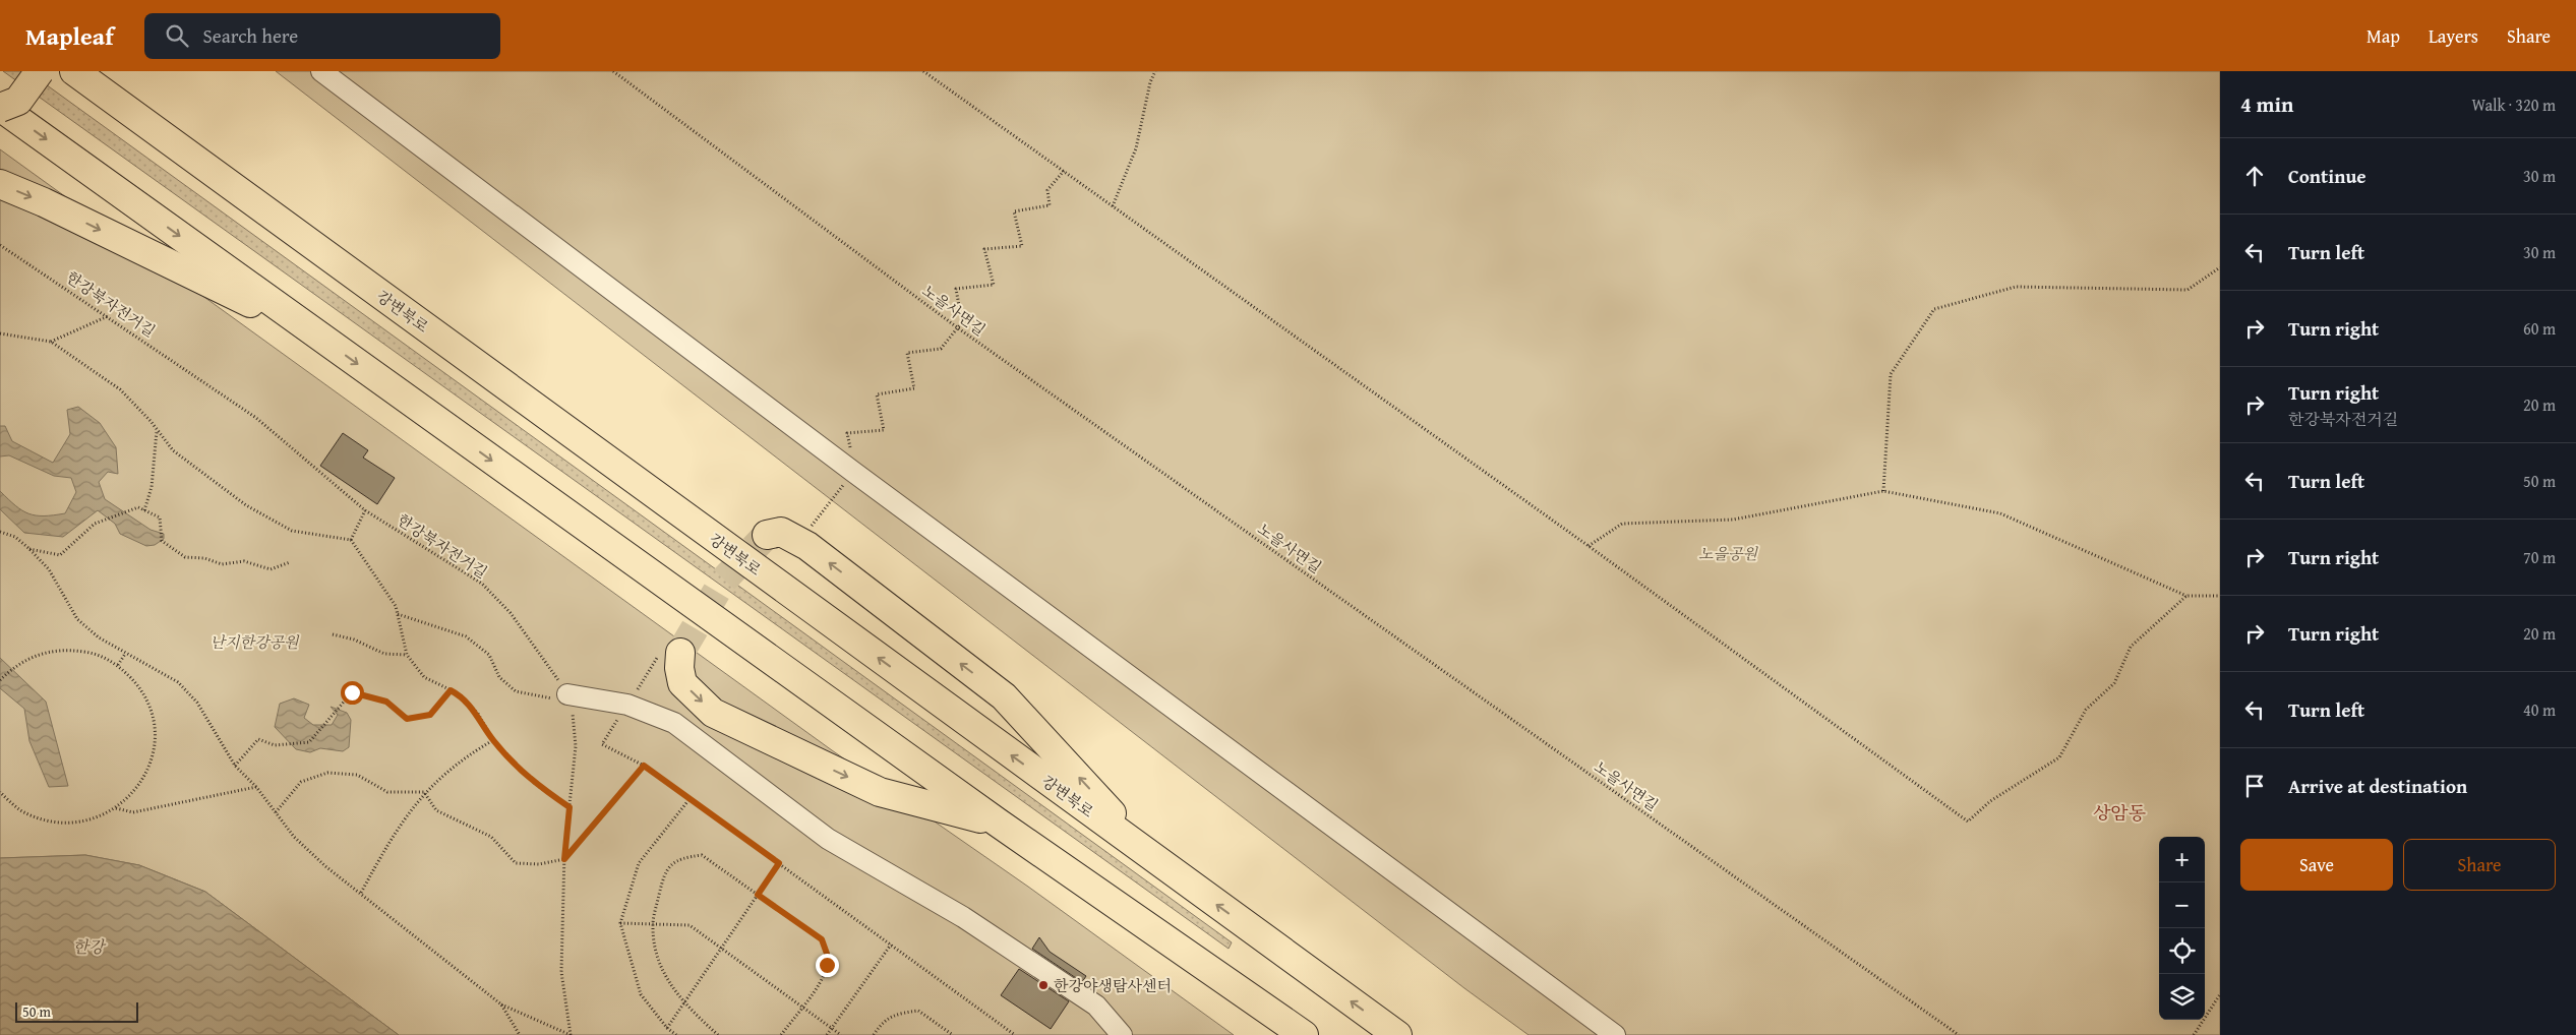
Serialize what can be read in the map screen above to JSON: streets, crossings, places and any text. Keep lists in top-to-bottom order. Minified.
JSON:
{"streets":{"highway":["강변북로"],"path":["한강북자전거길","노을사면길"]},"districts":["상암동"],"water":["한강"],"parks":["노을공원","난지한강공원"],"places":["한강야생탐사센터"],"scale_bar":"50 m","page":{"header":"Mapleaf","search":"Search here","nav":["Map","Layers","Share"],"heading":["4 min","Walk · 320 m"],"list":[["Continue","30 m"],["Turn left","30 m"],["Turn right","60 m"],["Turn right","한강북자전거길","20 m"],["Turn left","50 m"],["Turn right","70 m"],["Turn right","20 m"],["Turn left","40 m"],"Arrive at destination"],"buttons":["Save","Share"],"map_buttons":["+","−"],"scale":"50 m"}}
